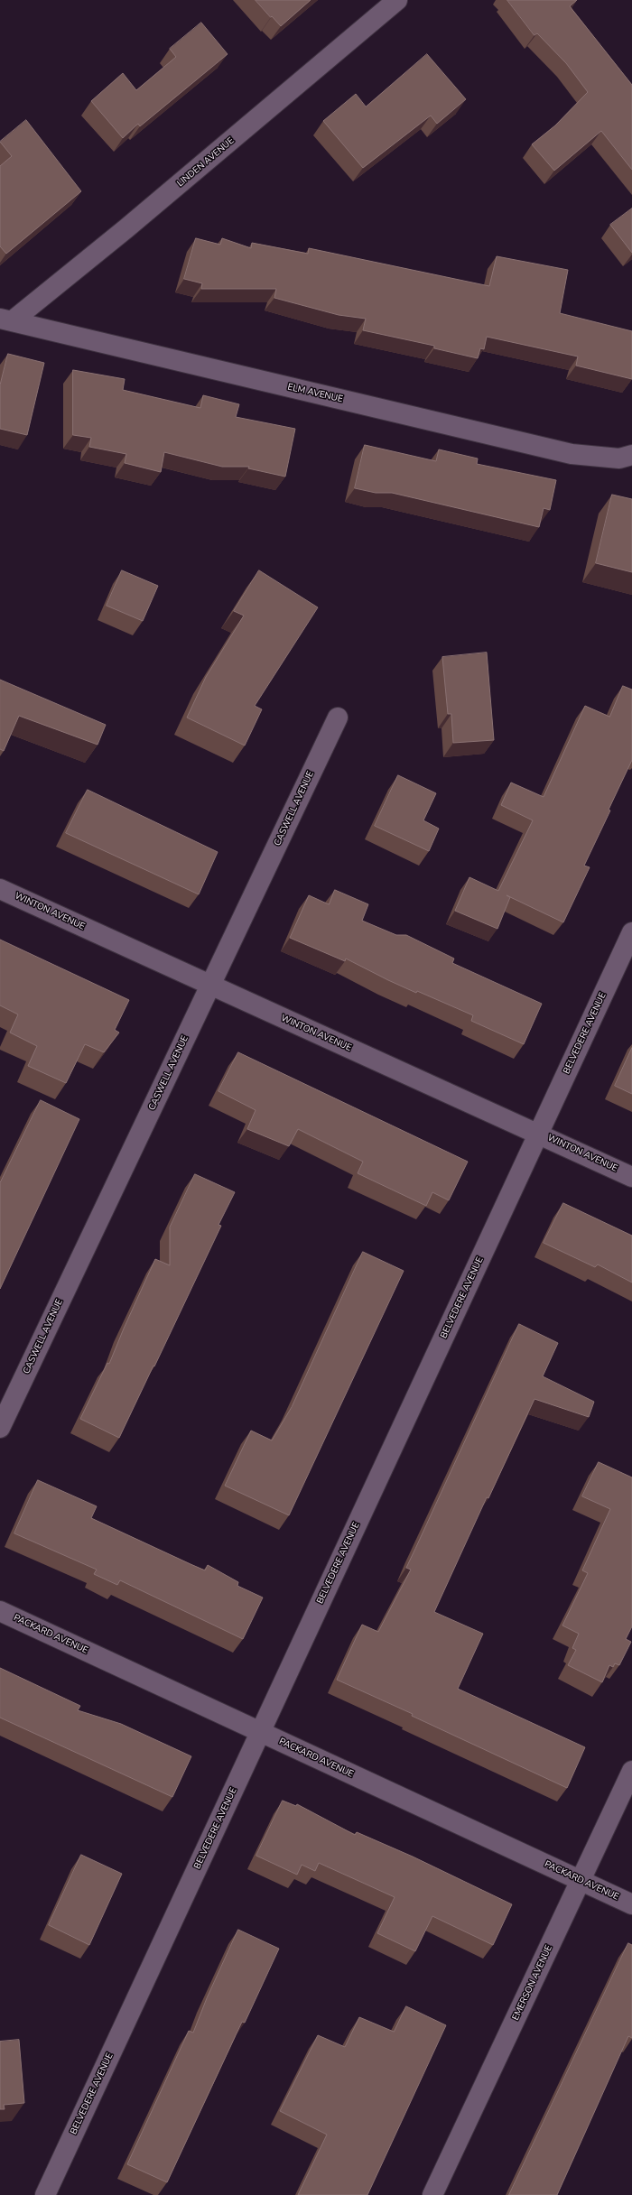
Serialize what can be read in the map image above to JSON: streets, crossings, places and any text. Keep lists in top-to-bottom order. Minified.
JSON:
{"streets":{"street":["LINDEN AVENUE","ELM AVENUE","CASWELL AVENUE","WINTON AVENUE","BELVEDERE AVENUE","PACKARD AVENUE","EMERSON AVENUE"]},"crossings":[["LINDEN AVENUE","ELM AVENUE"],["CASWELL AVENUE","WINTON AVENUE"],["WINTON AVENUE","BELVEDERE AVENUE"],["BELVEDERE AVENUE","PACKARD AVENUE"],["PACKARD AVENUE","EMERSON AVENUE"]]}
